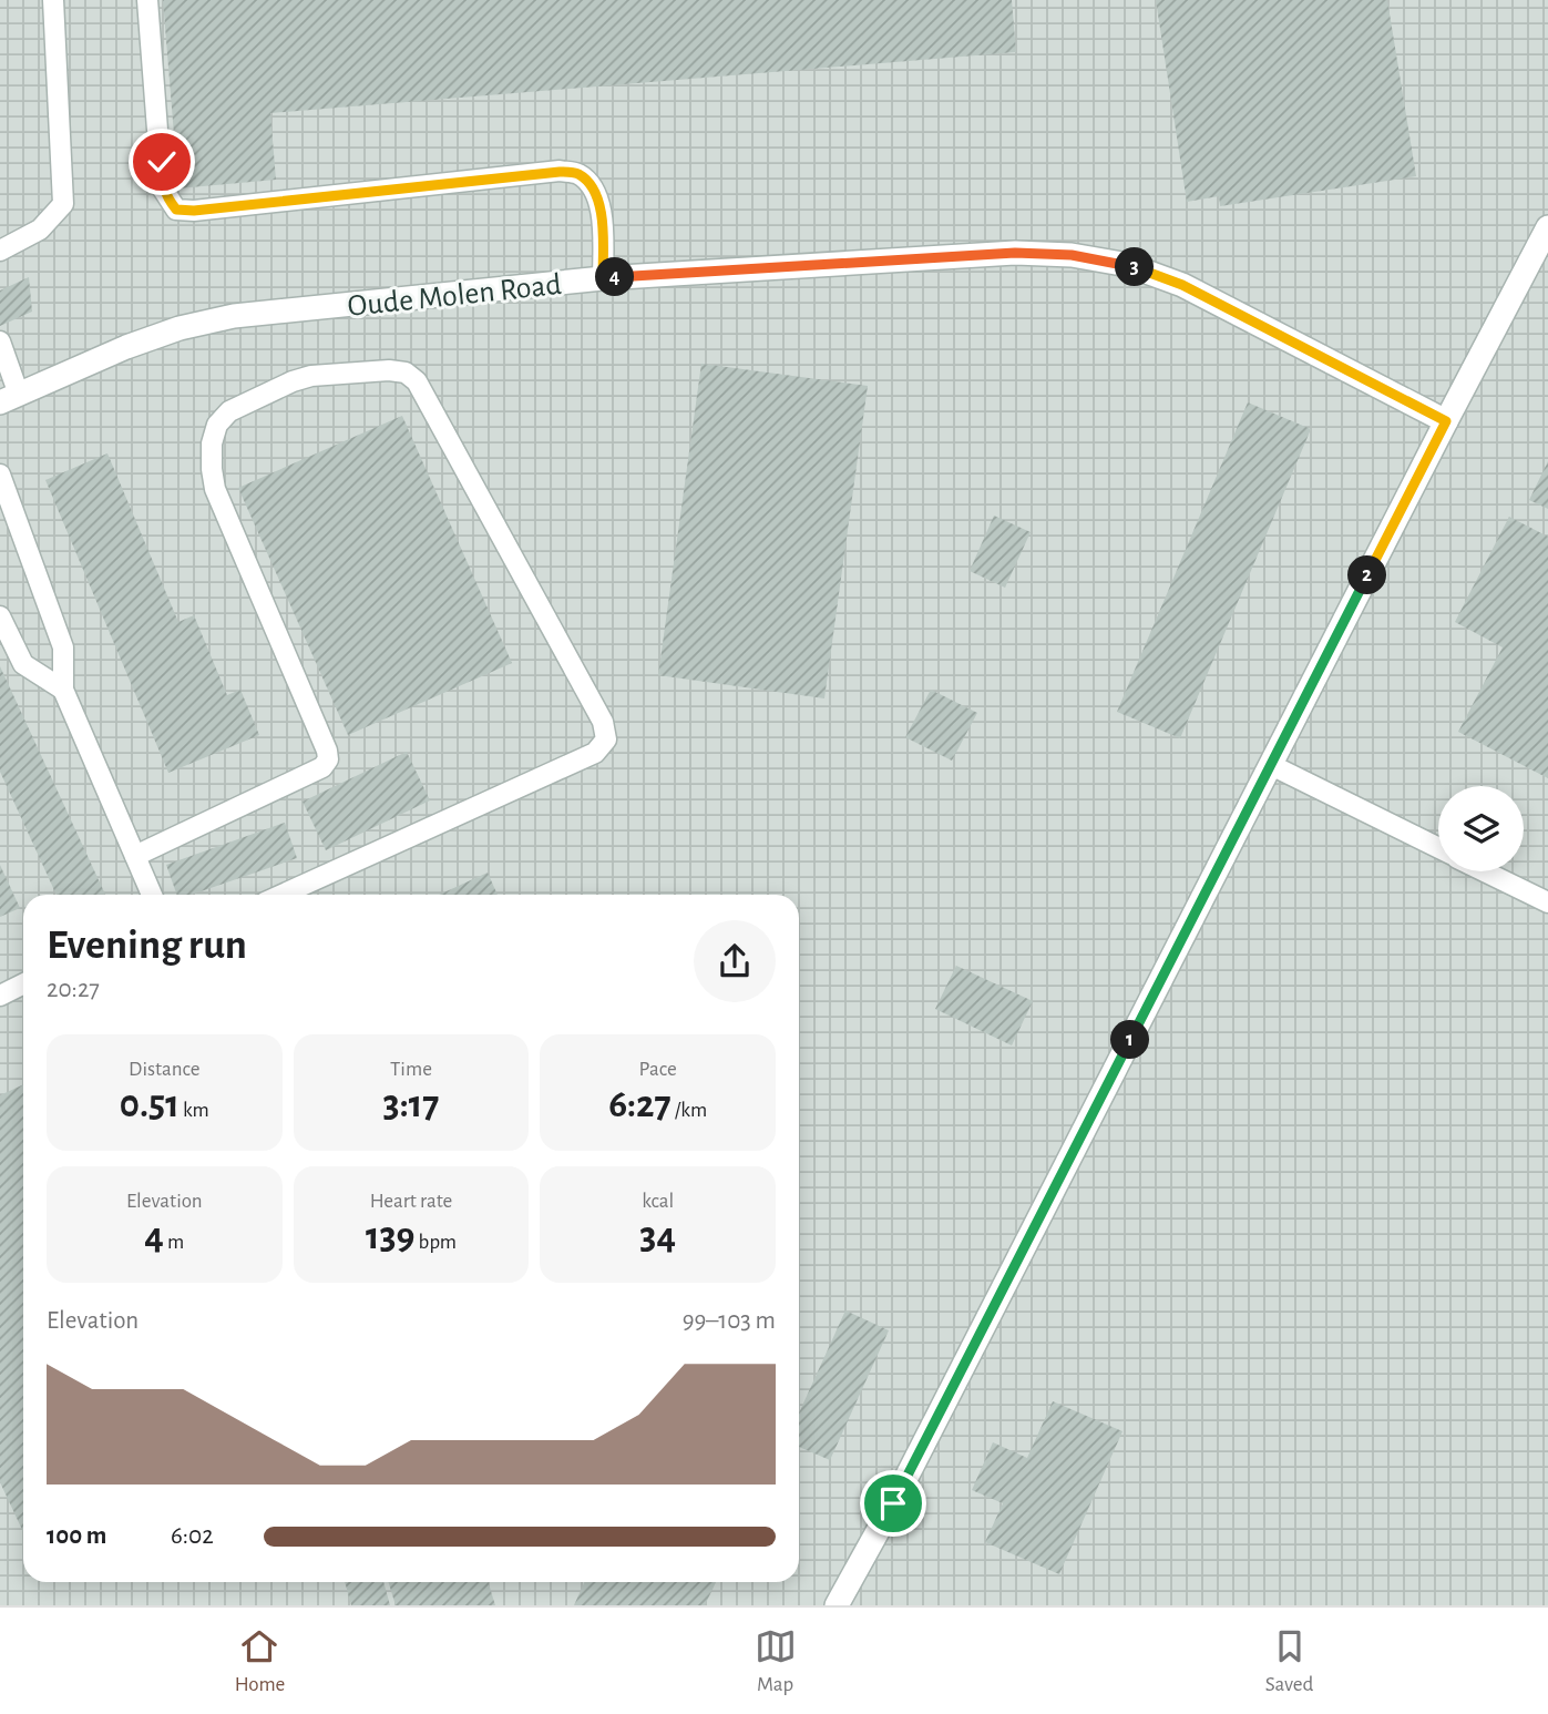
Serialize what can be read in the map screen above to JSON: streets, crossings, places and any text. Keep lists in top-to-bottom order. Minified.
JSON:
{"streets":{"street":["Oude Molen Road"]},"page":{"pins":["3","4","2","1"],"heading":["Evening run","20:27"],"stats":[["Distance","0.51 km"],["Time","3:17"],["Pace","6:27 /km"],["Elevation","4 m"],["Heart rate","139 bpm"],["kcal","34"]],"chart":["Elevation","99–103 m"],"list":[{"name":"100 m","note":"6:02"}],"tabs":["Home","Map","Saved"]}}
